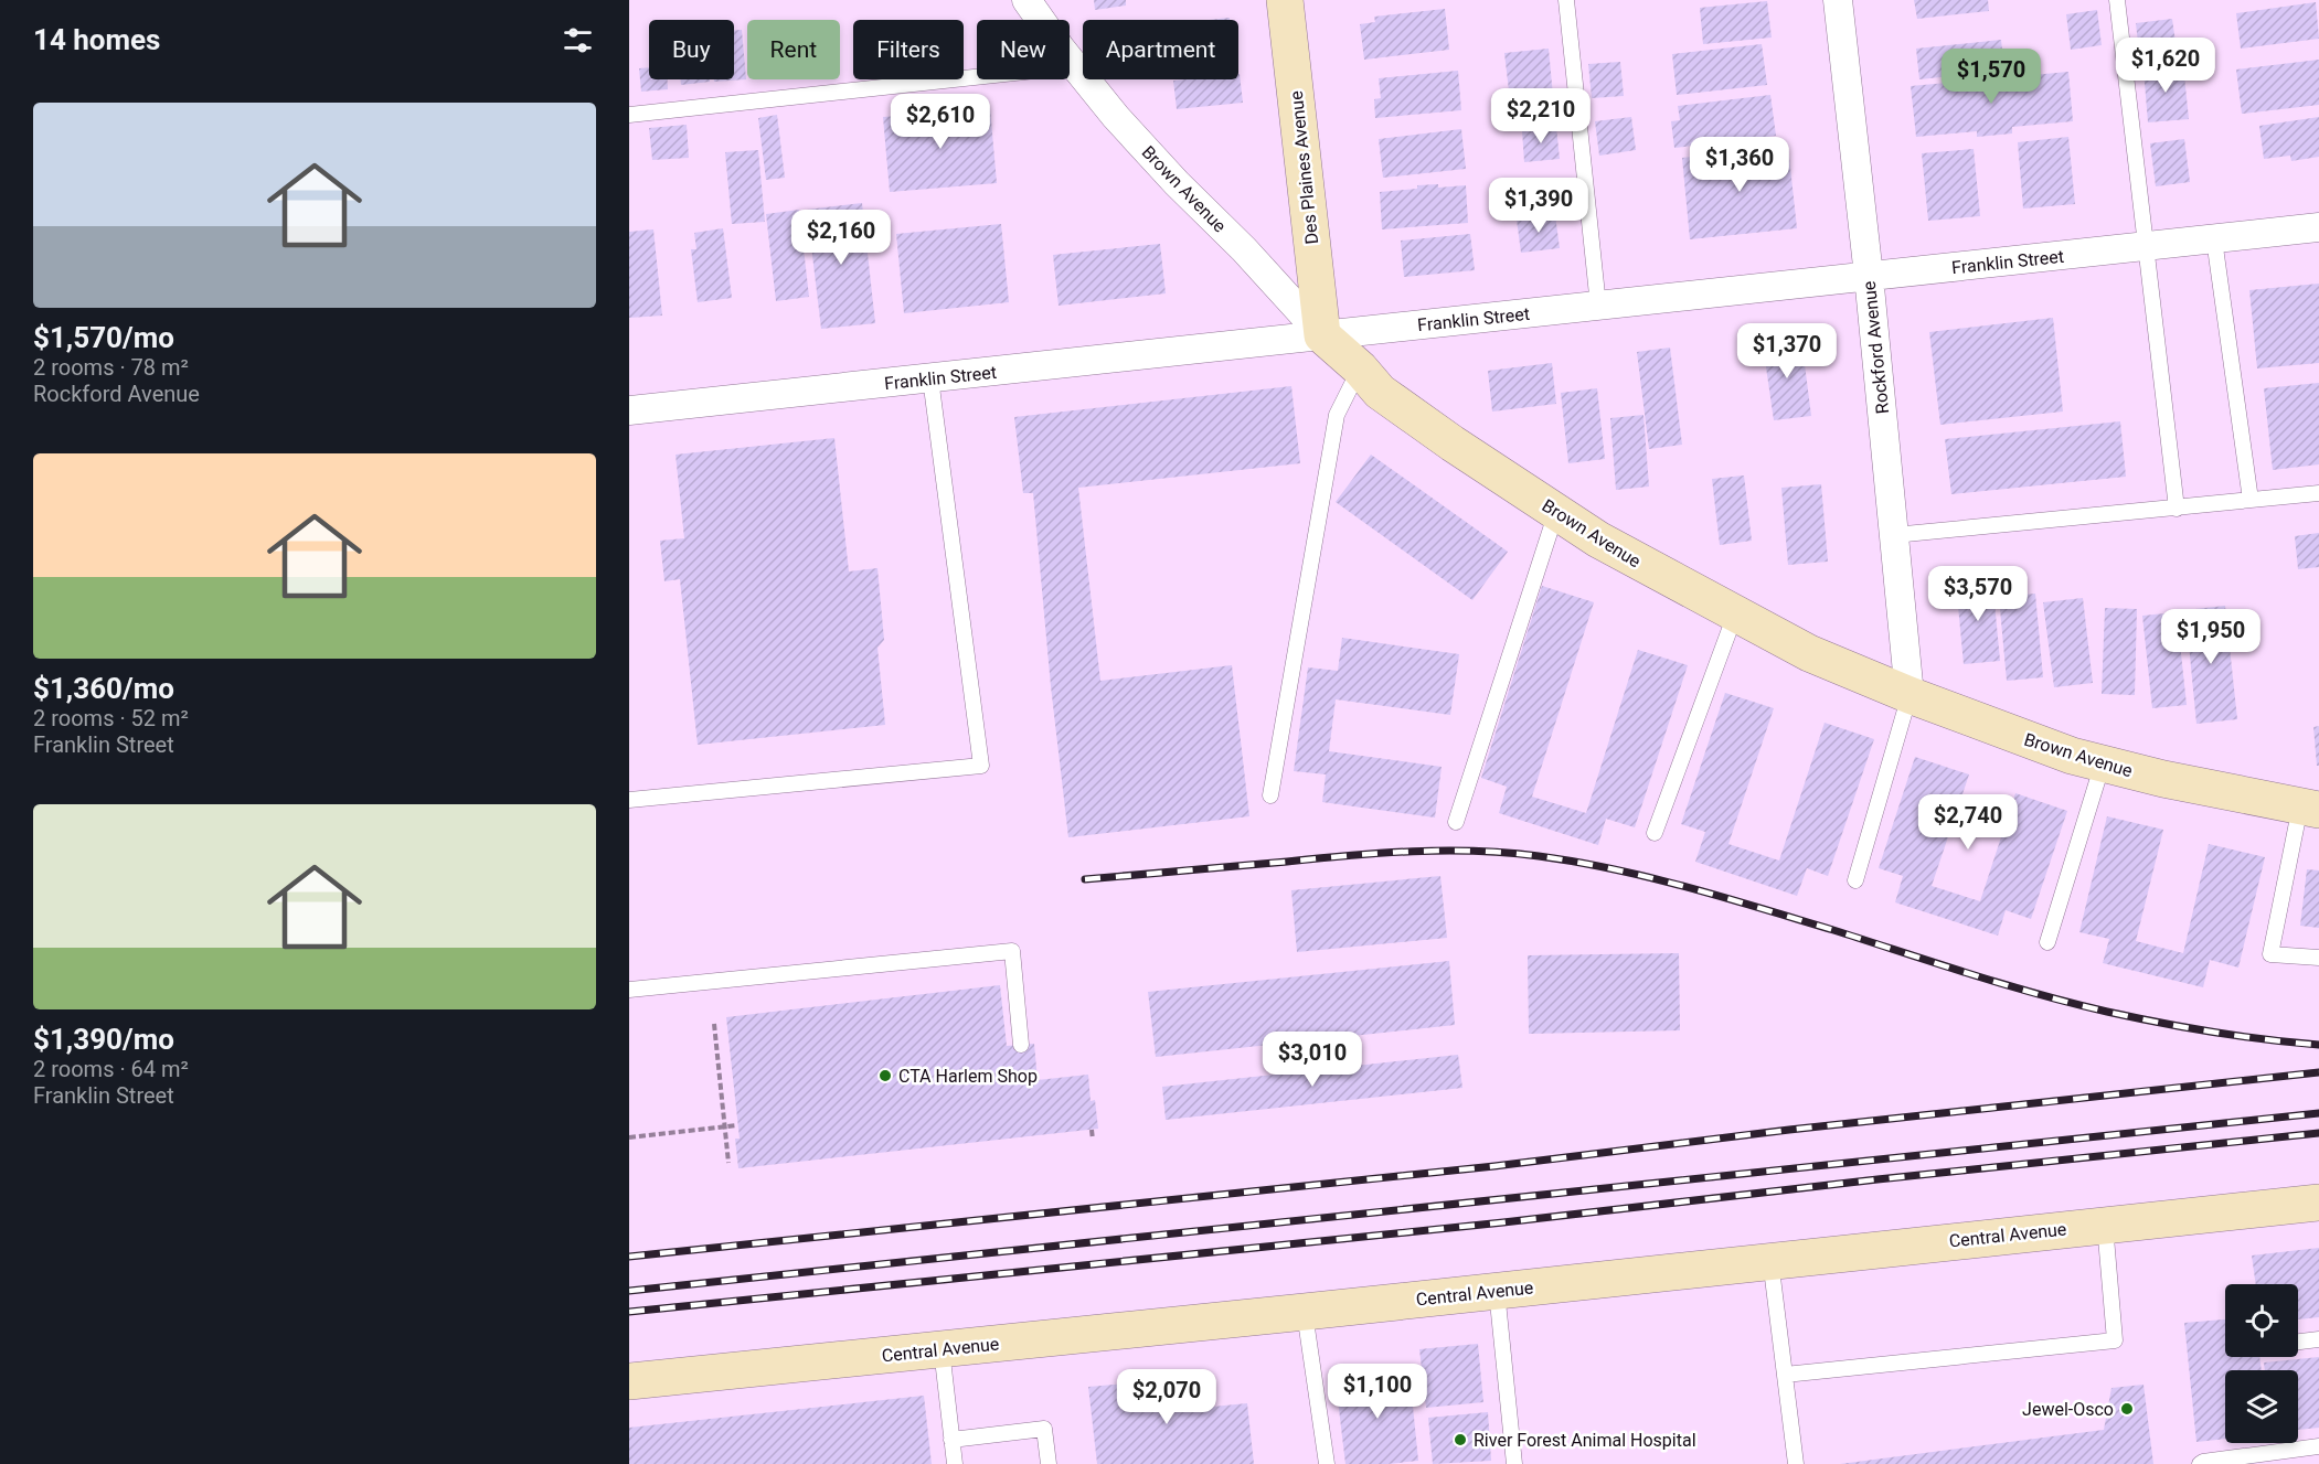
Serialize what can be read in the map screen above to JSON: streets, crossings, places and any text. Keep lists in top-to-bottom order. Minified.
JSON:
{"streets":{"street":["Des Plaines Avenue","Brown Avenue","Franklin Street","Rockford Avenue","Central Avenue"]},"crossings":[["Des Plaines Avenue","Brown Avenue"],["Des Plaines Avenue","Franklin Street"],["Brown Avenue","Franklin Street"],["Brown Avenue","Rockford Avenue"],["Franklin Street","Rockford Avenue"]],"places":["CTA Harlem Shop","Jewel-Osco","River Forest Animal Hospital"],"page":{"heading":"14 homes","chip":["Buy","Rent","Filters","New","Apartment"],"price":["$1,620","$1,570","$2,210","$2,610","$1,360","$1,390","$2,160","$1,370","$3,570","$1,950","$2,740","$3,010","$1,100","$2,070"],"list":[{"name":"$1,570/mo","note":"2 rooms · 78 m² · Rockford Avenue"},{"name":"$1,360/mo","note":"2 rooms · 52 m² · Franklin Street"},{"name":"$1,390/mo","note":"2 rooms · 64 m² · Franklin Street"}]}}
